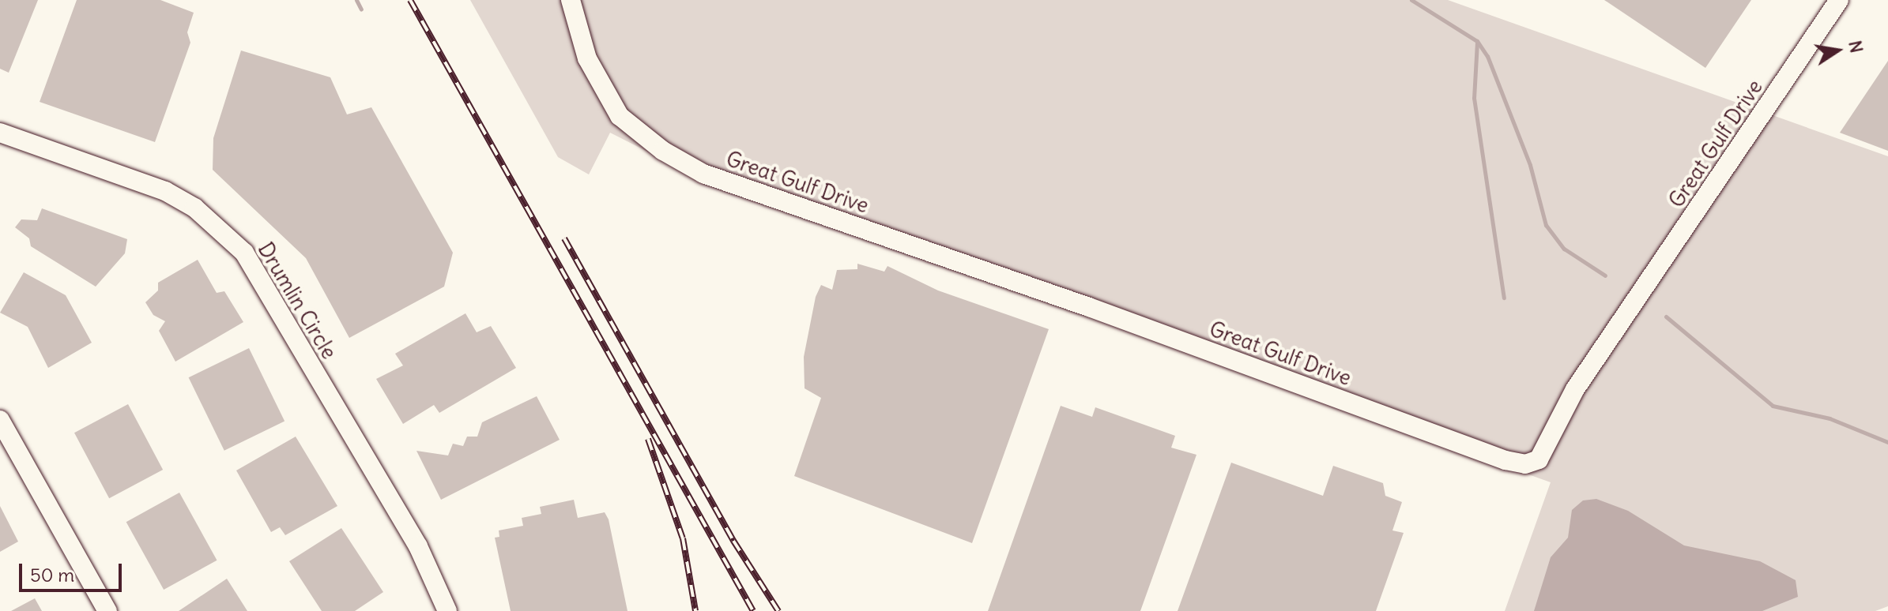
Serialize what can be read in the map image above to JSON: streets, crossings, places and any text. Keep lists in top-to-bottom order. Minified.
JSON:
{"streets":{"street":["Great Gulf Drive","Drumlin Circle"]},"scale_bar":"50 m","north":"right"}
